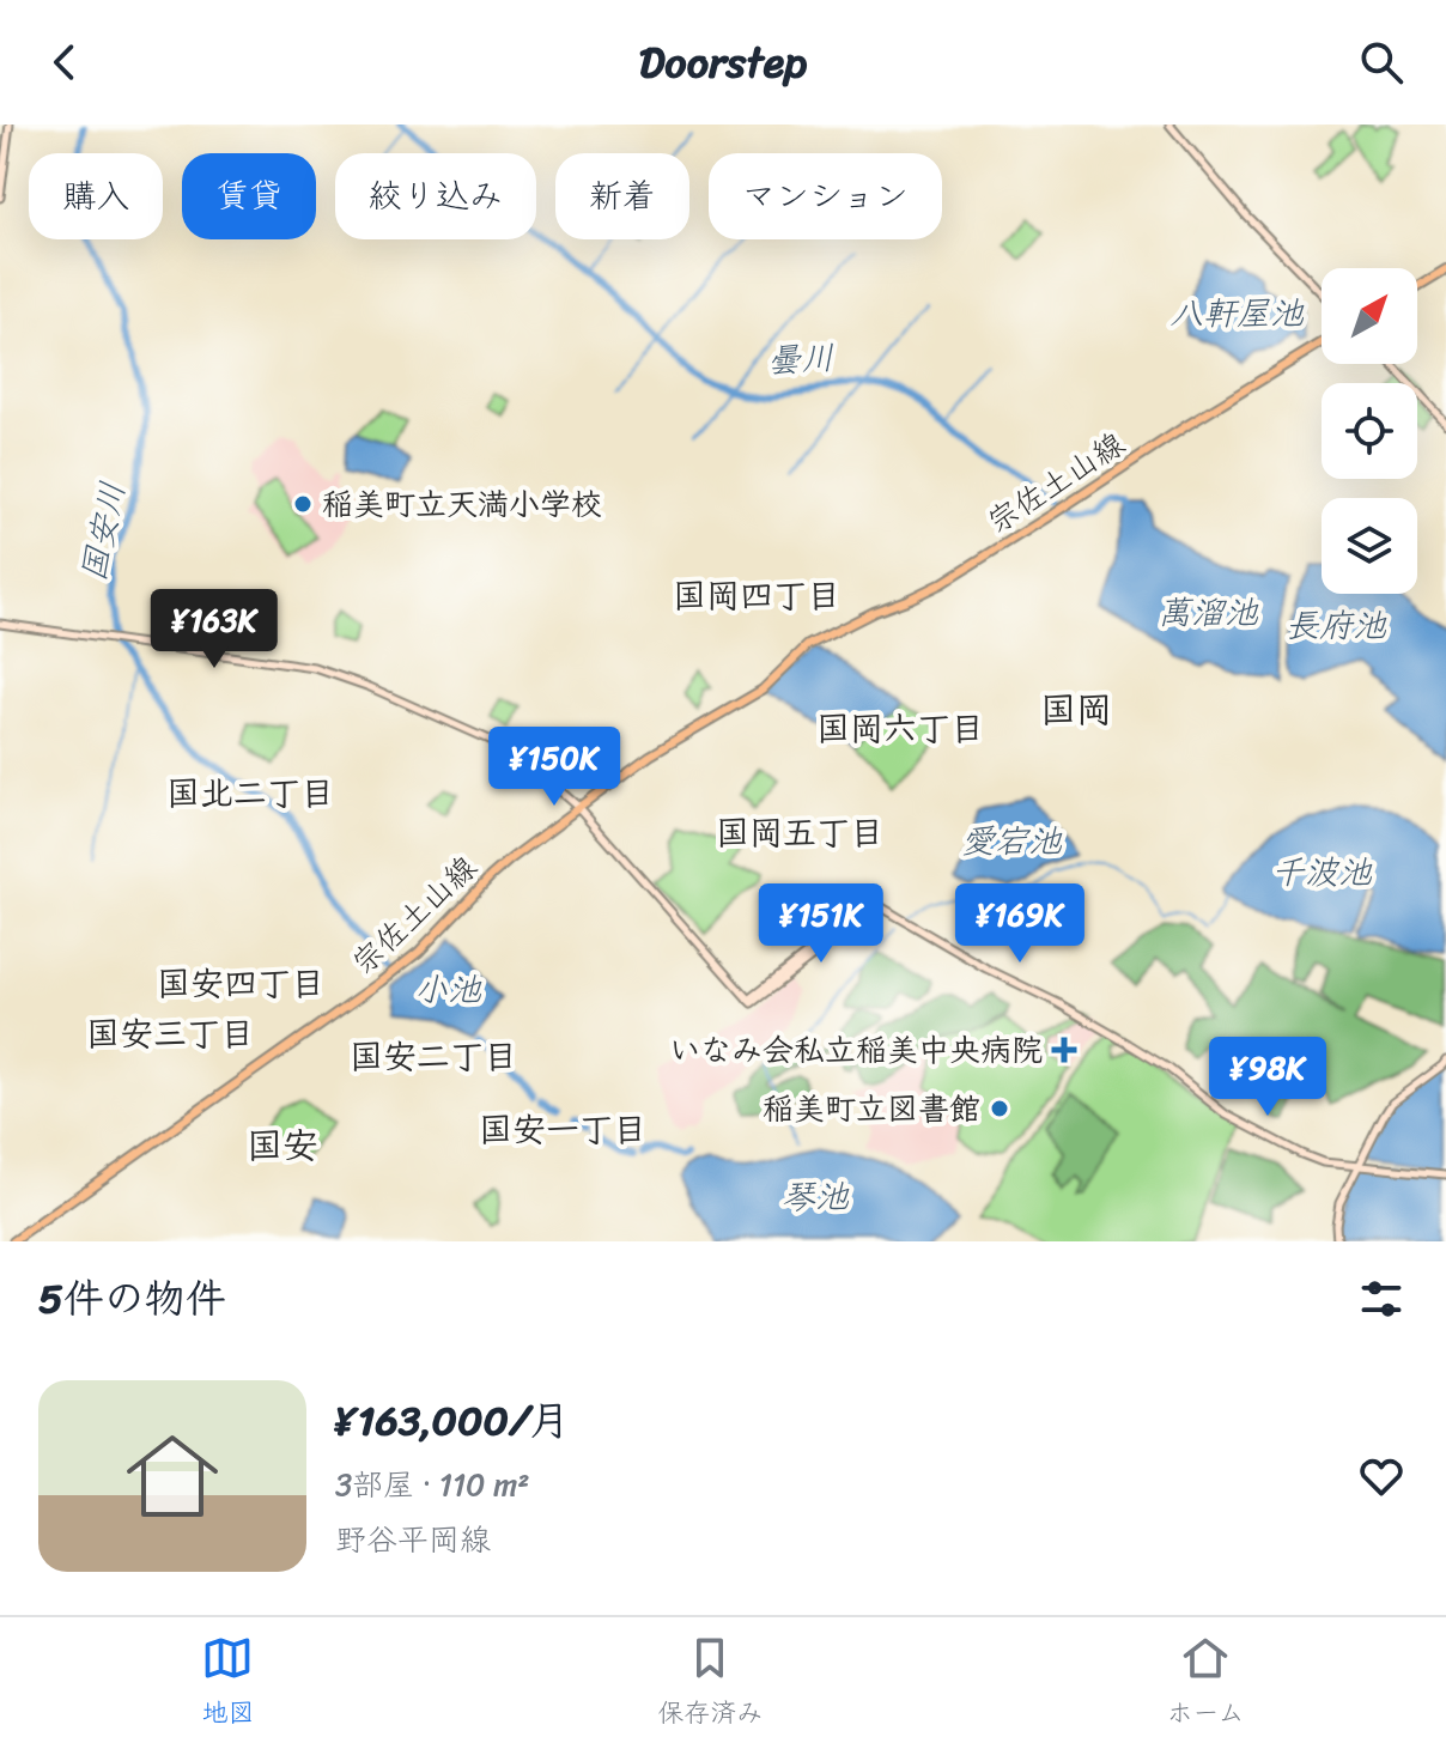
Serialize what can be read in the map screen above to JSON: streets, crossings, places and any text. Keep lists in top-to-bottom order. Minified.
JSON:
{"streets":{"main road":["宗佐土山線"]},"districts":["国岡四丁目","国岡","国岡六丁目","国北二丁目","国岡五丁目","国安四丁目","国安三丁目","国安二丁目","国安一丁目","国安"],"water":["八軒屋池","曇川","国安川","萬溜池","長府池","愛宕池","千波池","小池","琴池"],"places":{"other":["稲美町立天満小学校","稲美町立図書館"],"health":["いなみ会私立稲美中央病院"]},"north":"top right","page":{"header":"Doorstep","chip":["購入","賃貸","絞り込み","新着","マンション"],"price":["¥163K","¥150K","¥151K","¥169K","¥98K"],"heading":"5件の物件","list":[{"name":"¥163,000/月","note":"3部屋 · 110 m² · 野谷平岡線"}],"tabs":["地図","保存済み","ホーム"]}}
